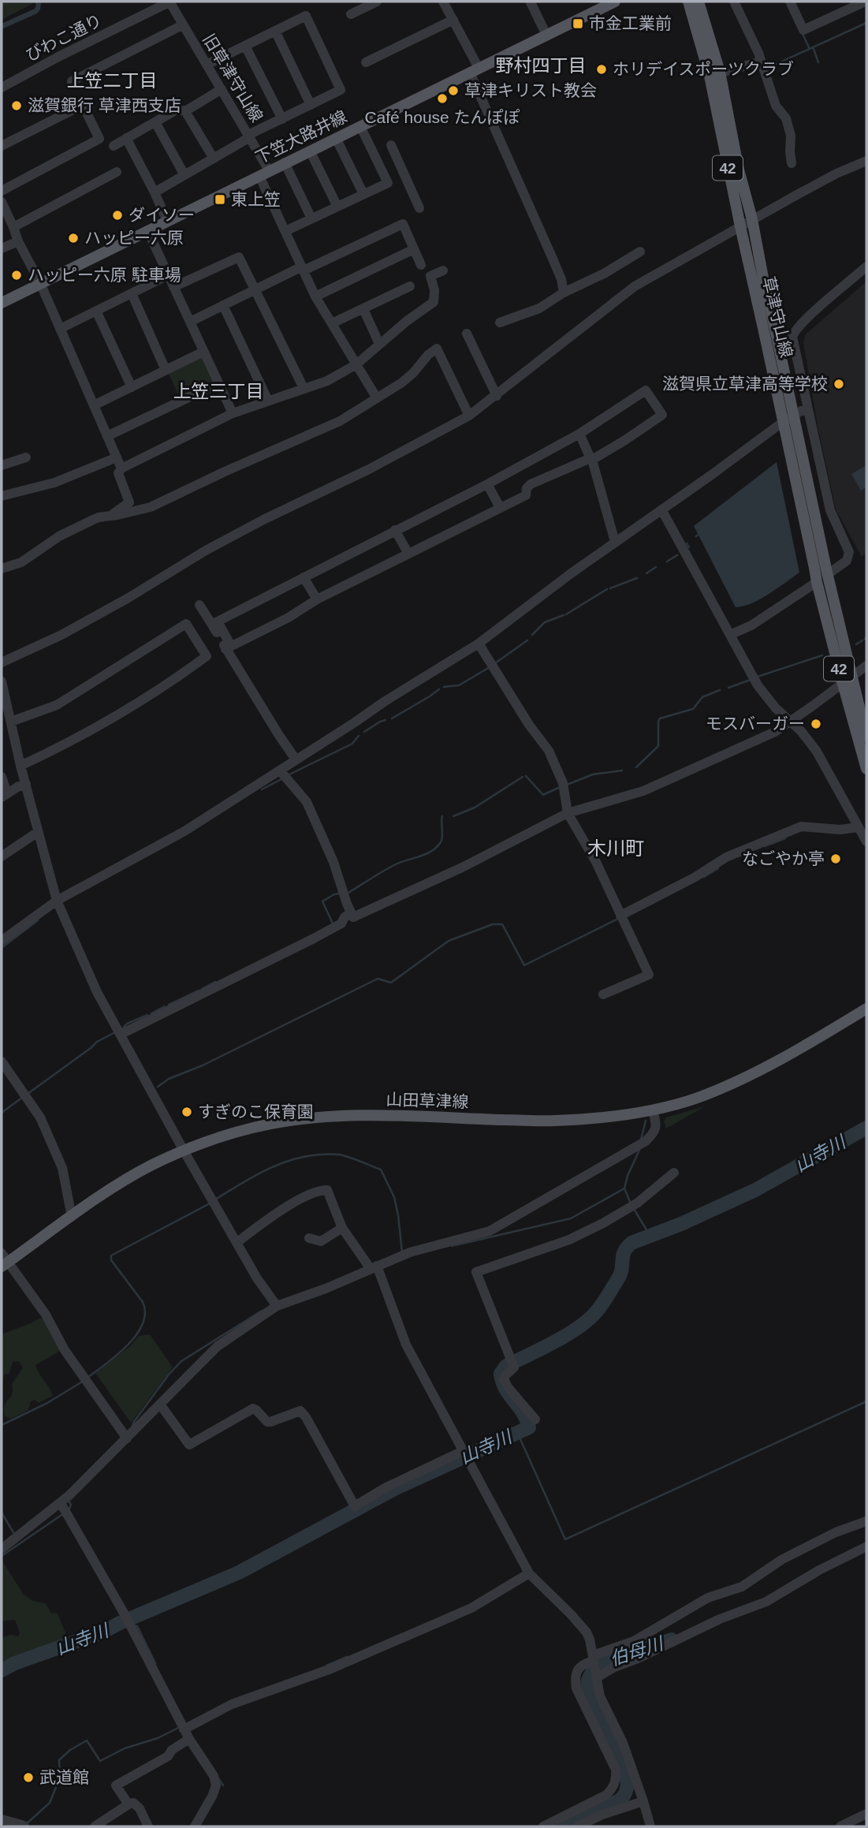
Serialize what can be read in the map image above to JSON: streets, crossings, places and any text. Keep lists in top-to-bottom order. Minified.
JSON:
{"streets":{"main road":["下笠大路井線","42","草津守山線","山田草津線"],"street":["びわこ通り","旧草津守山線"]},"crossings":[["びわこ通り","旧草津守山線"],["旧草津守山線","下笠大路井線"]],"districts":["野村四丁目","上笠二丁目","上笠三丁目","木川町"],"water":["山寺川","伯母川"],"places":{"transit":["市金工業前","東上笠"],"other":["ホリデイスポーツクラブ","草津キリスト教会","Café house たんぽぽ","滋賀銀行 草津西支店","ダイソー","ハッピー六原","ハッピー六原 駐車場","滋賀県立草津高等学校","モスバーガー","なごやか亭","すぎのこ保育園","武道館"]}}
